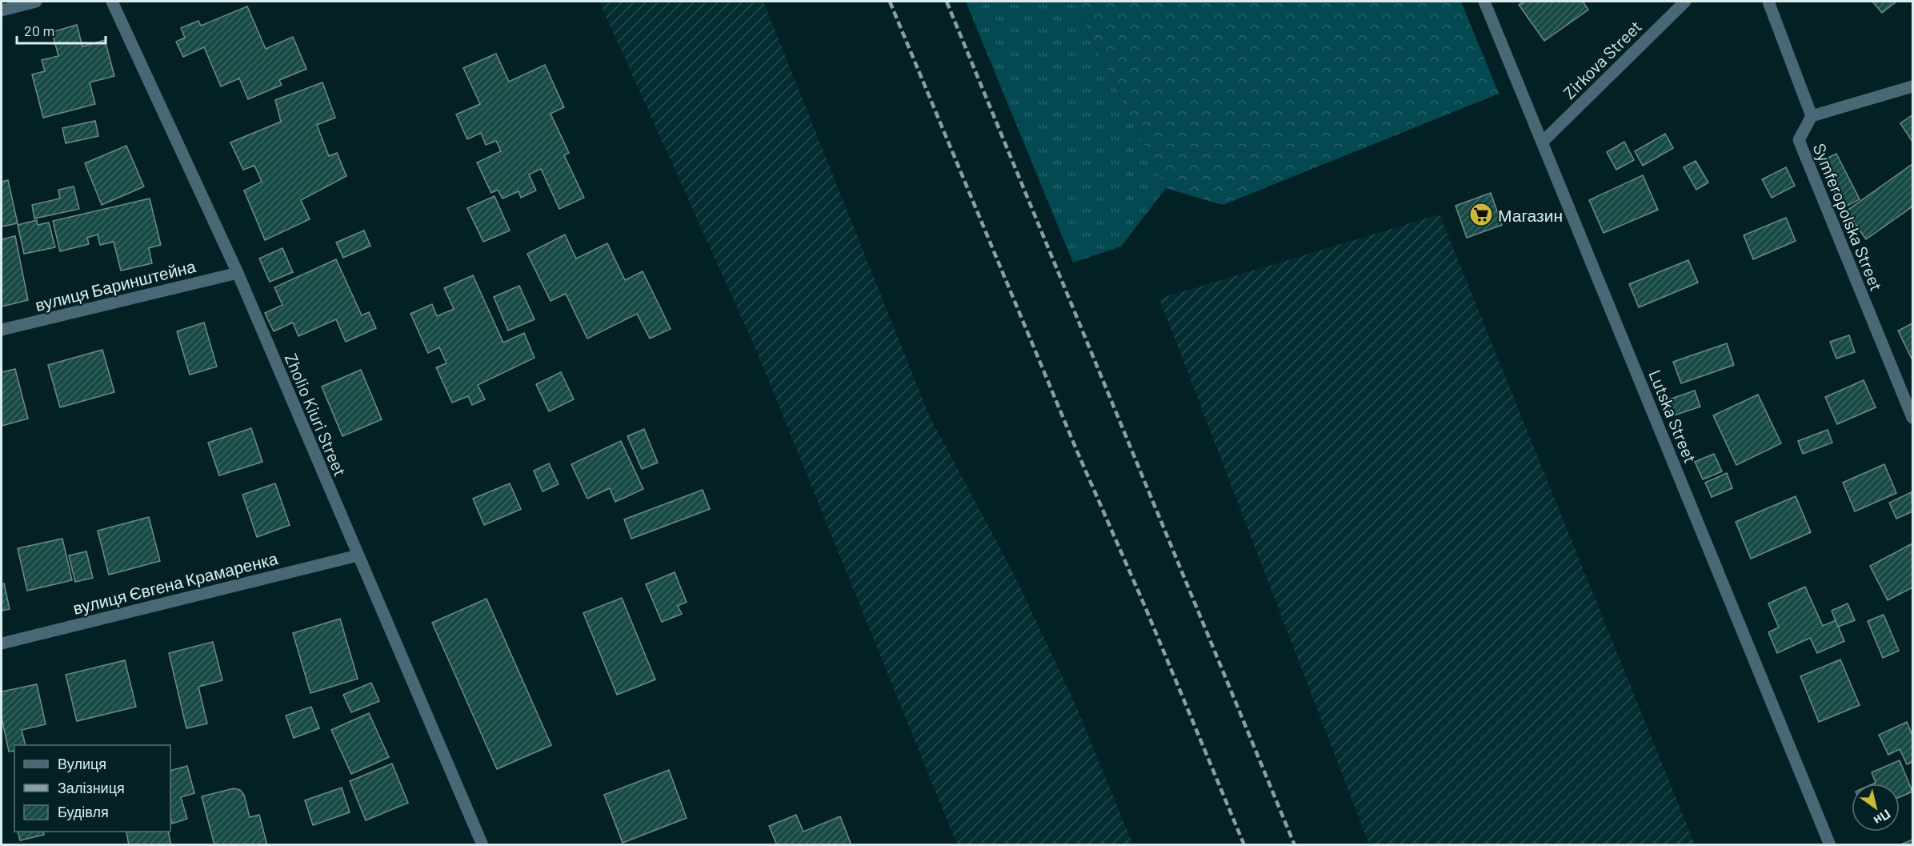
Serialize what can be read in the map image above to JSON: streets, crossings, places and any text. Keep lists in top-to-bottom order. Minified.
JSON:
{"streets":{"street":["Zirkova Street","Symferopolska Street","вулиця Баринштейна","Zholio Kiuri Street","Lutska Street","вулиця Євгена Крамаренка"]},"crossings":[["Zirkova Street","Lutska Street"],["вулиця Баринштейна","Zholio Kiuri Street"],["Zholio Kiuri Street","вулиця Євгена Крамаренка"]],"places":{"supermarket":["Магазин"]},"legend":["Вулиця","Залізниця","Будівля"],"scale_bar":"20 m","north":"bottom right"}
